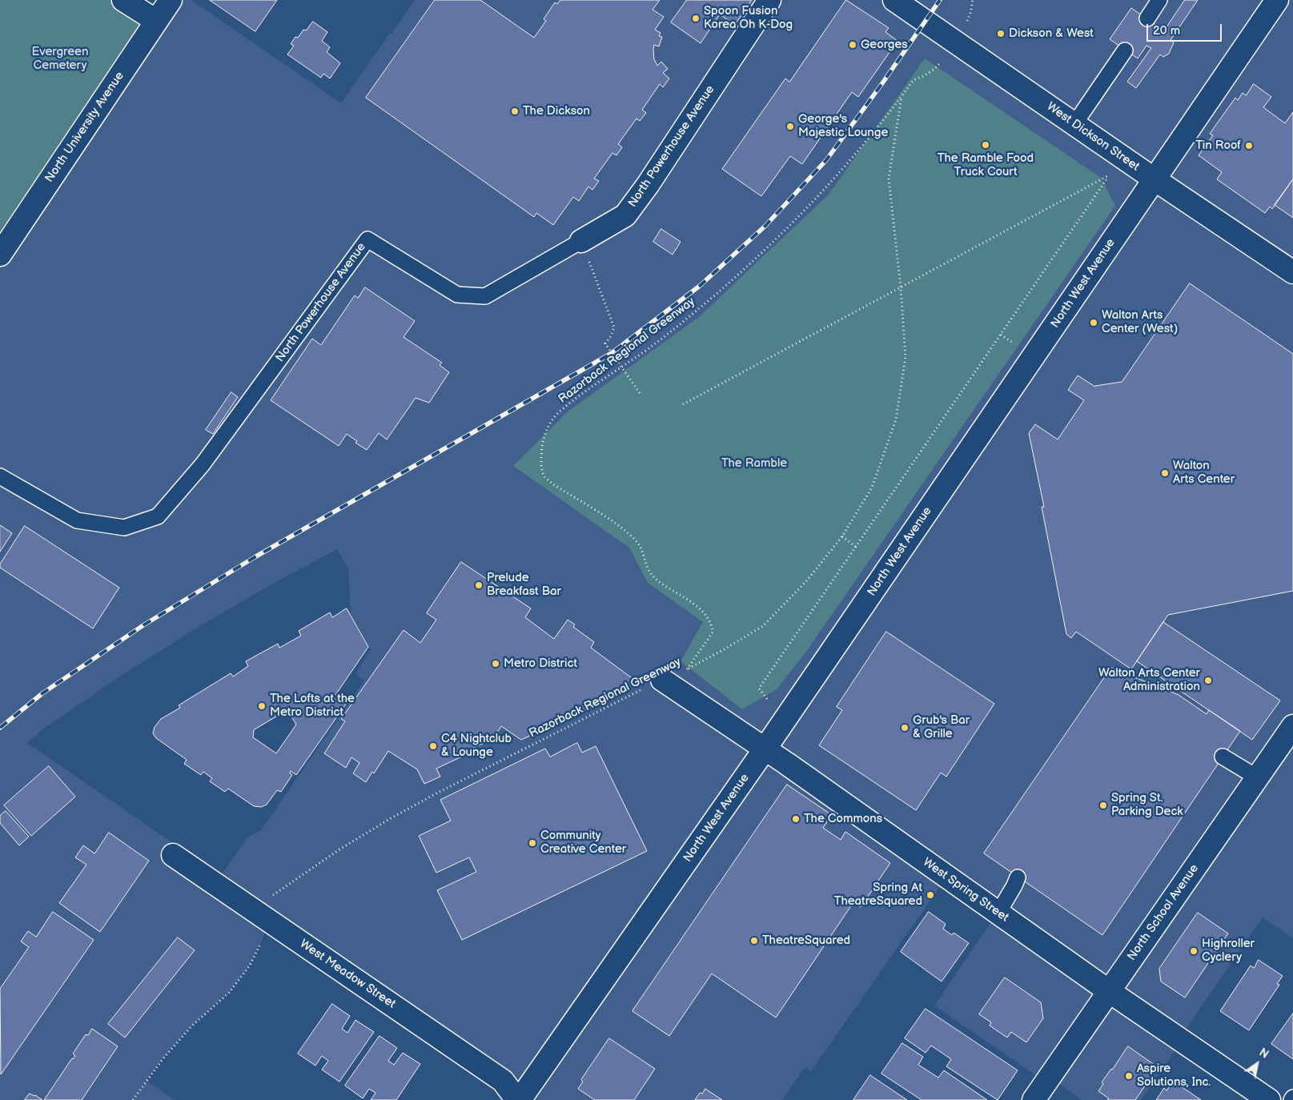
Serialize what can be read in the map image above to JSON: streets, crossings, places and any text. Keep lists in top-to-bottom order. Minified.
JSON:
{"streets":{"street":["North University Avenue","West Dickson Street","North Powerhouse Avenue","North West Avenue","West Spring Street","North School Avenue","West Meadow Street"],"path":["Razorback Regional Greenway"]},"crossings":[["West Dickson Street","North West Avenue"],["North West Avenue","West Spring Street"],["North West Avenue","West Meadow Street"],["Razorback Regional Greenway","West Spring Street"],["Razorback Regional Greenway","West Meadow Street"],["West Spring Street","North School Avenue"]],"parks":["Evergreen Cemetery","The Ramble"],"places":["Spoon Fusion Korea Oh K-Dog","Dickson & West","Georges","The Dickson","George's Majestic Lounge","The Ramble Food Truck Court","Tin Roof","Walton Arts Center (West)","Walton Arts Center","Prelude Breakfast Bar","Metro District","Walton Arts Center Administration","The Lofts at the Metro District","Grub's Bar & Grille","C4 Nightclub & Lounge","Spring St. Parking Deck","The Commons","Community Creative Center","Spring At TheatreSquared","TheatreSquared","Highroller Cyclery","Aspire Solutions, Inc."],"scale_bar":"20 m","north":"top right"}
